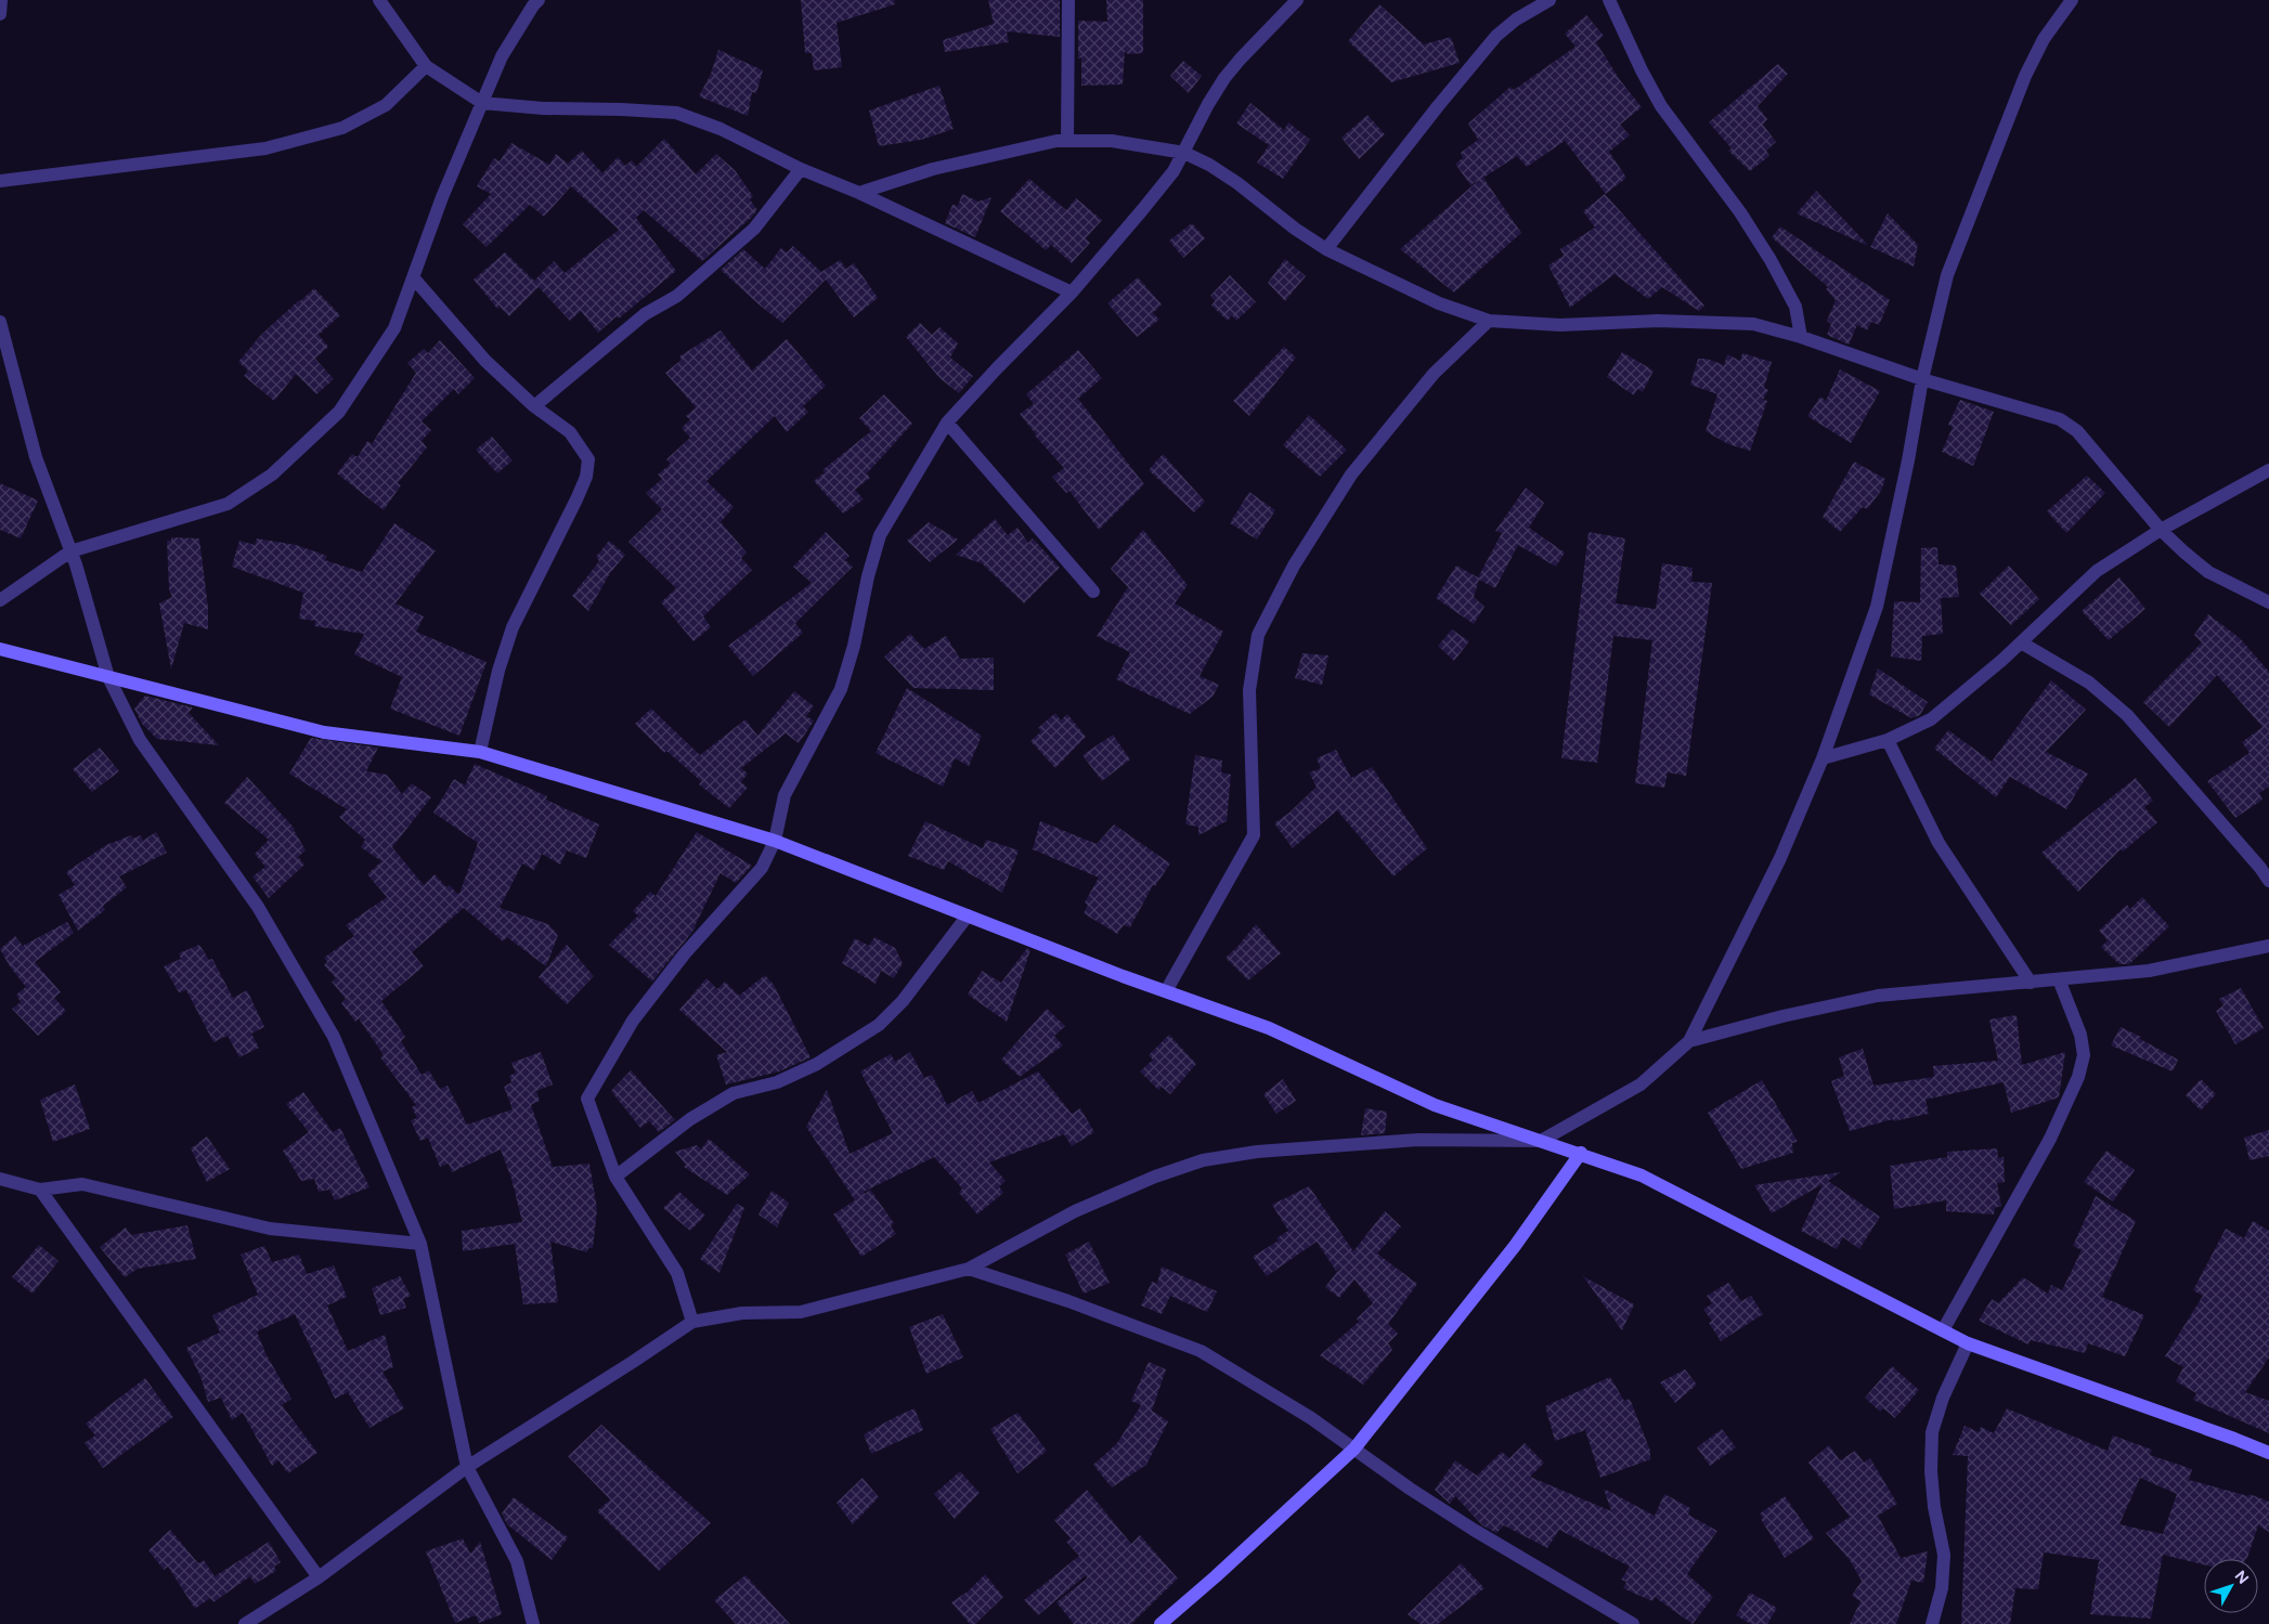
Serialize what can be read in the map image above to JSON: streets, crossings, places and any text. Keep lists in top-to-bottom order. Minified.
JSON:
{"north":"top right"}
